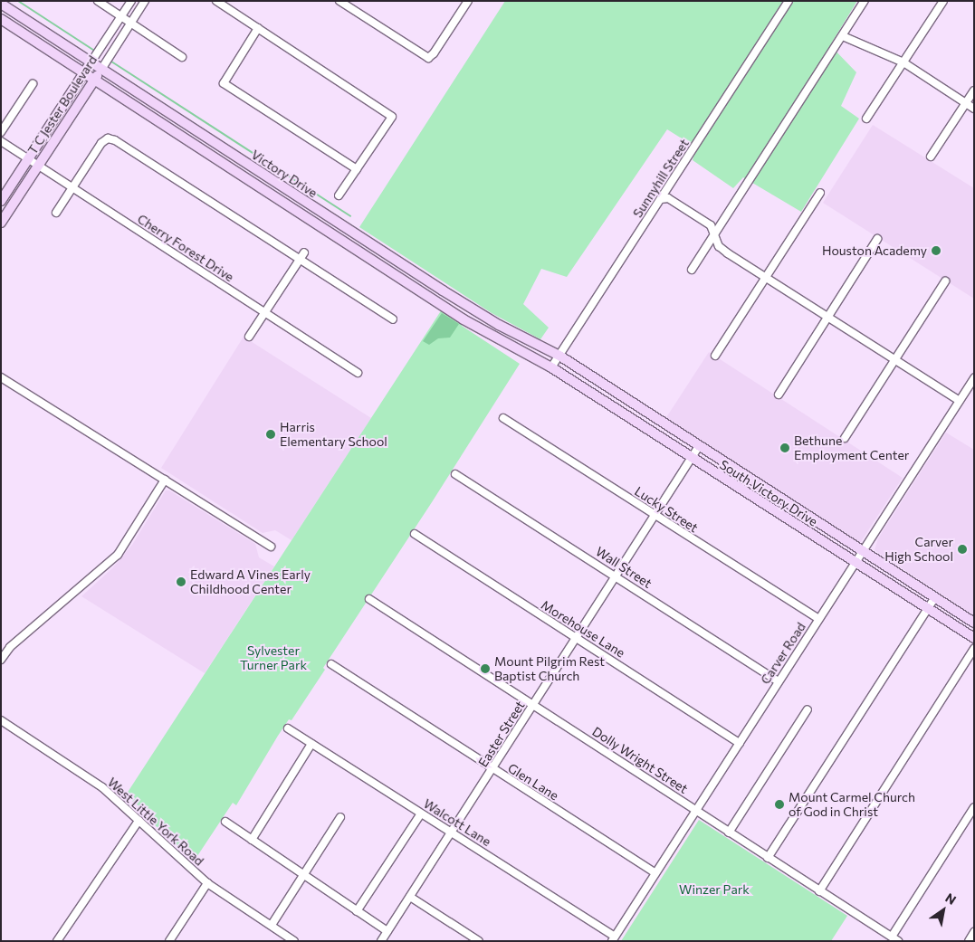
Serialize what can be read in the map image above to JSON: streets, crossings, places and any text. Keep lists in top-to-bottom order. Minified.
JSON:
{"streets":{"main road":["T C Jester Boulevard","Victory Drive","South Victory Drive"],"street":["Sunnyhill Street","Cherry Forest Drive","Lucky Street","Wall Street","Morehouse Lane","Carver Road","Easter Street","Dolly Wright Street","Glen Lane","West Little York Road","Walcott Lane"]},"crossings":[["T C Jester Boulevard","Victory Drive"],["T C Jester Boulevard","Cherry Forest Drive"],["Victory Drive","Sunnyhill Street"],["Victory Drive","South Victory Drive"],["Sunnyhill Street","South Victory Drive"],["South Victory Drive","Carver Road"],["South Victory Drive","Easter Street"],["Lucky Street","Carver Road"],["Lucky Street","Easter Street"],["Wall Street","Carver Road"],["Wall Street","Easter Street"],["Morehouse Lane","Carver Road"],["Morehouse Lane","Easter Street"],["Carver Road","Dolly Wright Street"],["Carver Road","Glen Lane"],["Carver Road","Walcott Lane"],["Easter Street","Dolly Wright Street"],["Easter Street","Glen Lane"],["Easter Street","Walcott Lane"]],"parks":["Sylvester Turner Park","Winzer Park"],"places":["Houston Academy","Harris Elementary School","Bethune Employment Center","Carver High School","Edward A Vines Early Childhood Center","Mount Pilgrim Rest Baptist Church","Mount Carmel Church of God in Christ"],"north":"top right"}
